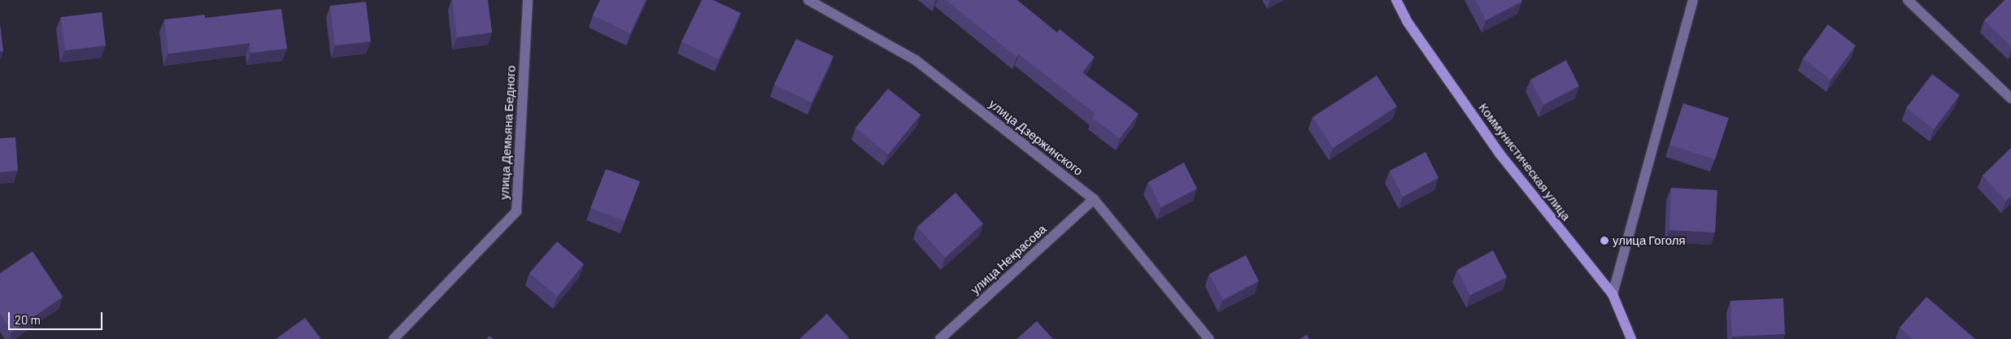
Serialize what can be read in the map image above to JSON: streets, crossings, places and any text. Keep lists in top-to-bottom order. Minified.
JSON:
{"streets":{"street":["улица Демьяна Бедного","улица Дзержинского","Коммунистическая улица","улица Некрасова"]},"crossings":[["улица Дзержинского","улица Некрасова"]],"places":["улица Гоголя"],"scale_bar":"20 m"}
